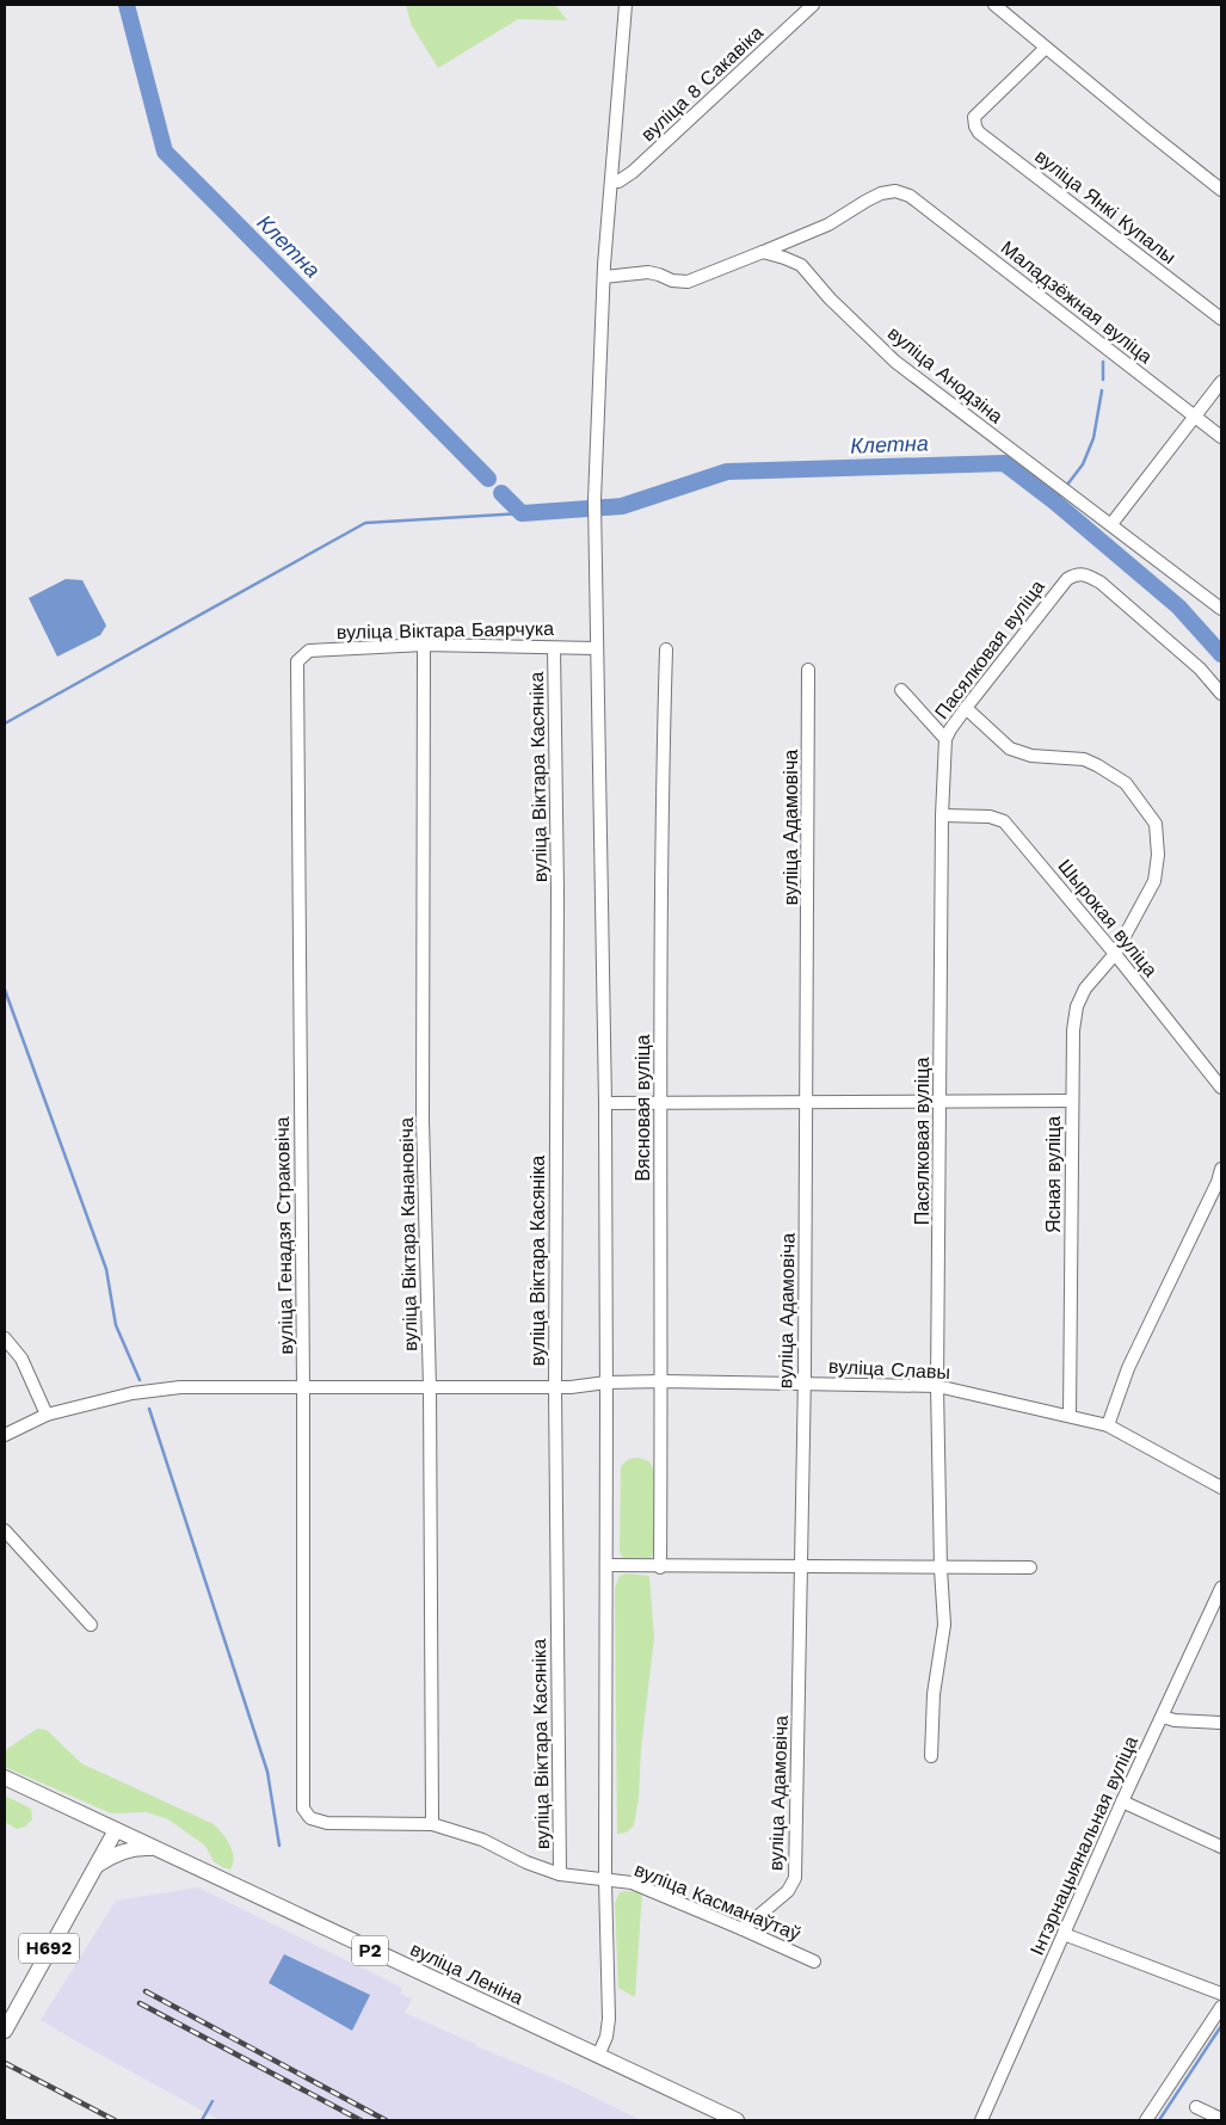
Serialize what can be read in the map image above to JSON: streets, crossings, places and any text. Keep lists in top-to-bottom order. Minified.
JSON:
{"streets":{"main road":["Н692","Р2","вуліца Леніна"],"street":["вуліца 8 Сакавіка","вуліца Янкі Купалы","Маладзёжная вуліца","вуліца Анодзіна","вуліца Віктара Баярчука","Пасялковая вуліца","вуліца Віктара Касяніка","вуліца Адамовіча","Шырокая вуліца","Вясновая вуліца","Ясная вуліца","вуліца Віктара Канановіча","вуліца Генадзя Страковіча","вуліца Славы","Інтэрнацыянальная вуліца","вуліца Касманаўтаў"]},"crossings":[["Маладзёжная вуліца","вуліца Анодзіна"],["вуліца Віктара Баярчука","вуліца Віктара Касяніка"],["вуліца Віктара Баярчука","вуліца Віктара Канановіча"],["вуліца Віктара Баярчука","вуліца Генадзя Страковіча"],["Пасялковая вуліца","Шырокая вуліца"],["Пасялковая вуліца","вуліца Славы"],["вуліца Віктара Касяніка","вуліца Славы"],["вуліца Віктара Касяніка","вуліца Касманаўтаў"],["вуліца Адамовіча","вуліца Славы"],["вуліца Адамовіча","вуліца Касманаўтаў"],["Шырокая вуліца","Ясная вуліца"],["Вясновая вуліца","вуліца Славы"],["Ясная вуліца","вуліца Славы"],["вуліца Віктара Канановіча","вуліца Славы"],["вуліца Віктара Канановіча","вуліца Касманаўтаў"],["вуліца Генадзя Страковіча","вуліца Славы"],["вуліца Генадзя Страковіча","вуліца Касманаўтаў"],["Н692","Р2"],["Н692","вуліца Леніна"],["Р2","вуліца Леніна"]],"water":["Клетна"]}
